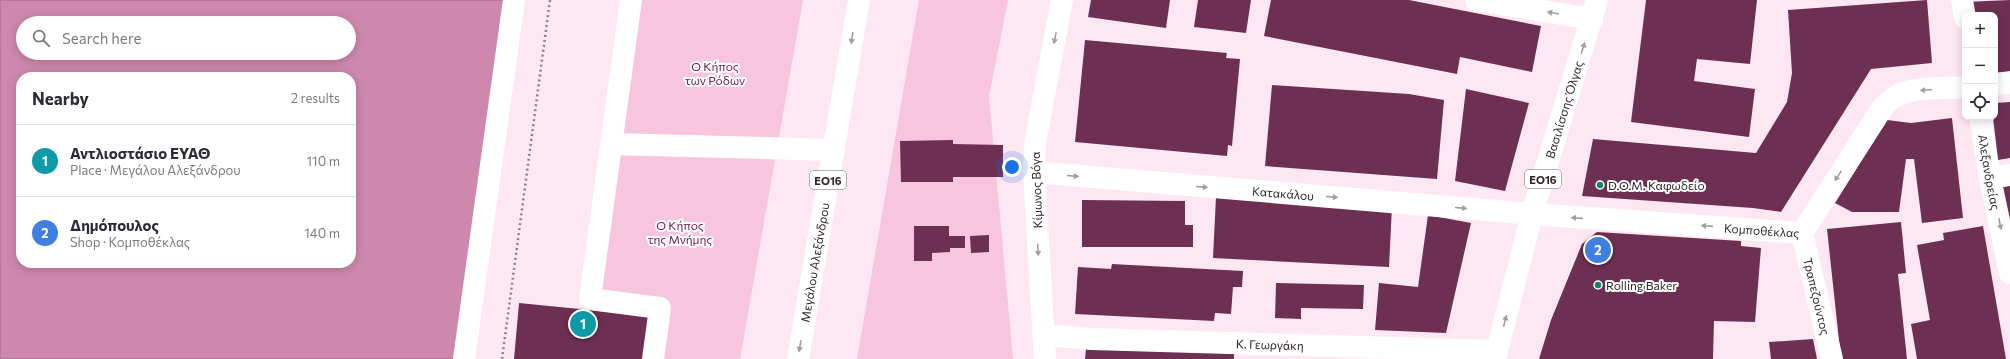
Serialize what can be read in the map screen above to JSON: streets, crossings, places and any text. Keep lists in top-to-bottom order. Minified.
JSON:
{"streets":{"street":["Βασιλίσσης Όλγας","Αλεξανδρείας","ΕΟ16","Κίμωνος Βόγα","Κατακάλου","Κομποθέκλας","Μεγάλου Αλεξάνδρου","Τραπεζούντος","Κ. Γεωργάκη"]},"crossings":[["Βασιλίσσης Όλγας","Κατακάλου"],["Βασιλίσσης Όλγας","Κομποθέκλας"],["Βασιλίσσης Όλγας","Κ. Γεωργάκη"],["Κίμωνος Βόγα","Κατακάλου"],["Κίμωνος Βόγα","Κ. Γεωργάκη"],["Κατακάλου","Κομποθέκλας"],["Κομποθέκλας","Τραπεζούντος"]],"one_way":["Βασιλίσσης Όλγας","Αλεξανδρείας","Κίμωνος Βόγα","Κατακάλου","Κομποθέκλας","Μεγάλου Αλεξάνδρου"],"parks":["Ο Κήπος των Ρόδων","Ο Κήπος της Μνήμης"],"places":["D.O.M. Καφωδείο","Rolling Baker"],"page":{"map_buttons":["+","−"],"search":"Search here","heading":["Nearby","2 results"],"list":[{"mark":"1","name":"Αντλιοστάσιο ΕΥΑΘ","note":"Place · Μεγάλου Αλεξάνδρου","value":"110 m"},{"mark":"2","name":"Δημόπουλος","note":"Shop · Κομποθέκλας","value":"140 m"}],"pins":["2","1"]}}
